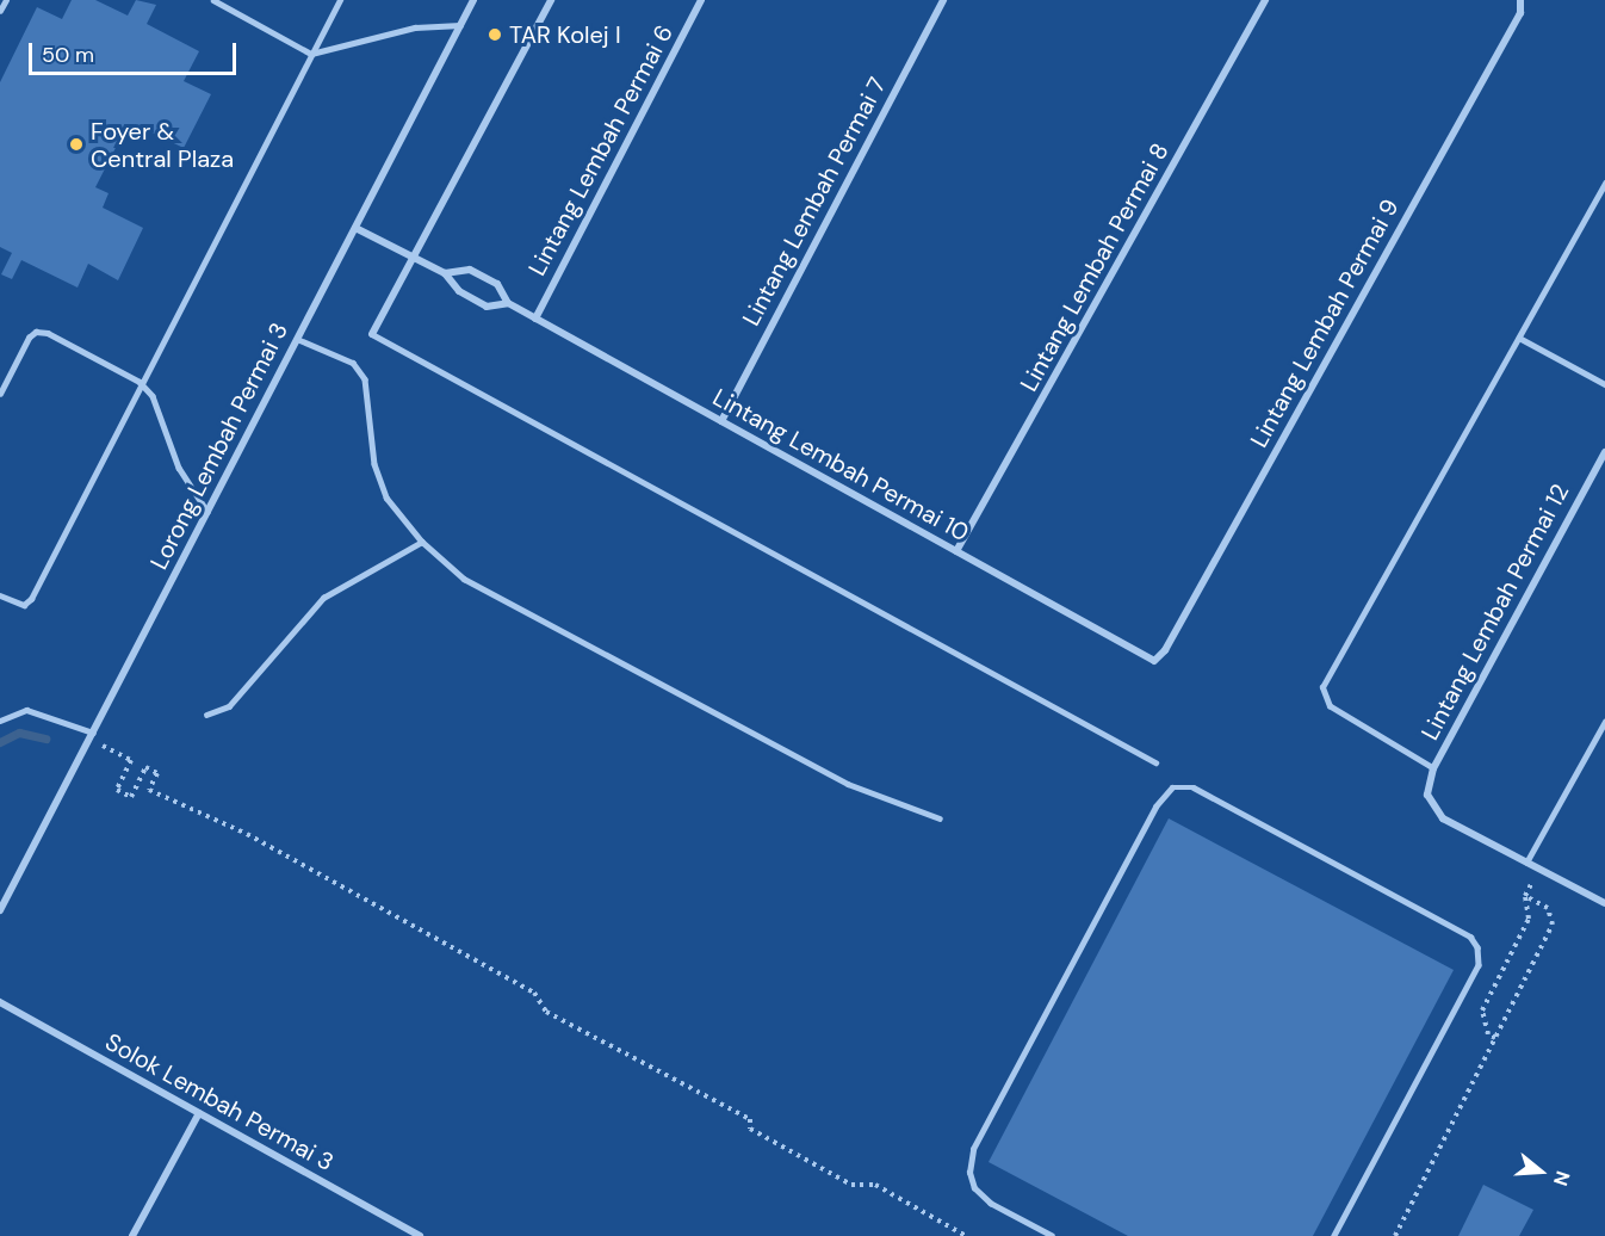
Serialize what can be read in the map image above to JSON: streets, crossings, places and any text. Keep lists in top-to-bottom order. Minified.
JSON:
{"streets":{"street":["Lintang Lembah Permai 6","Lintang Lembah Permai 7","Lintang Lembah Permai 8","Lintang Lembah Permai 9","Lorong Lembah Permai 3","Lintang Lembah Permai 10","Lintang Lembah Permai 12","Solok Lembah Permai 3"]},"crossings":[["Lintang Lembah Permai 6","Lintang Lembah Permai 10"],["Lintang Lembah Permai 7","Lintang Lembah Permai 10"],["Lintang Lembah Permai 8","Lintang Lembah Permai 10"],["Lintang Lembah Permai 9","Lintang Lembah Permai 10"],["Lorong Lembah Permai 3","Lintang Lembah Permai 10"]],"places":["TAR Kolej I","Foyer & Central Plaza"],"scale_bar":"50 m","north":"right"}
